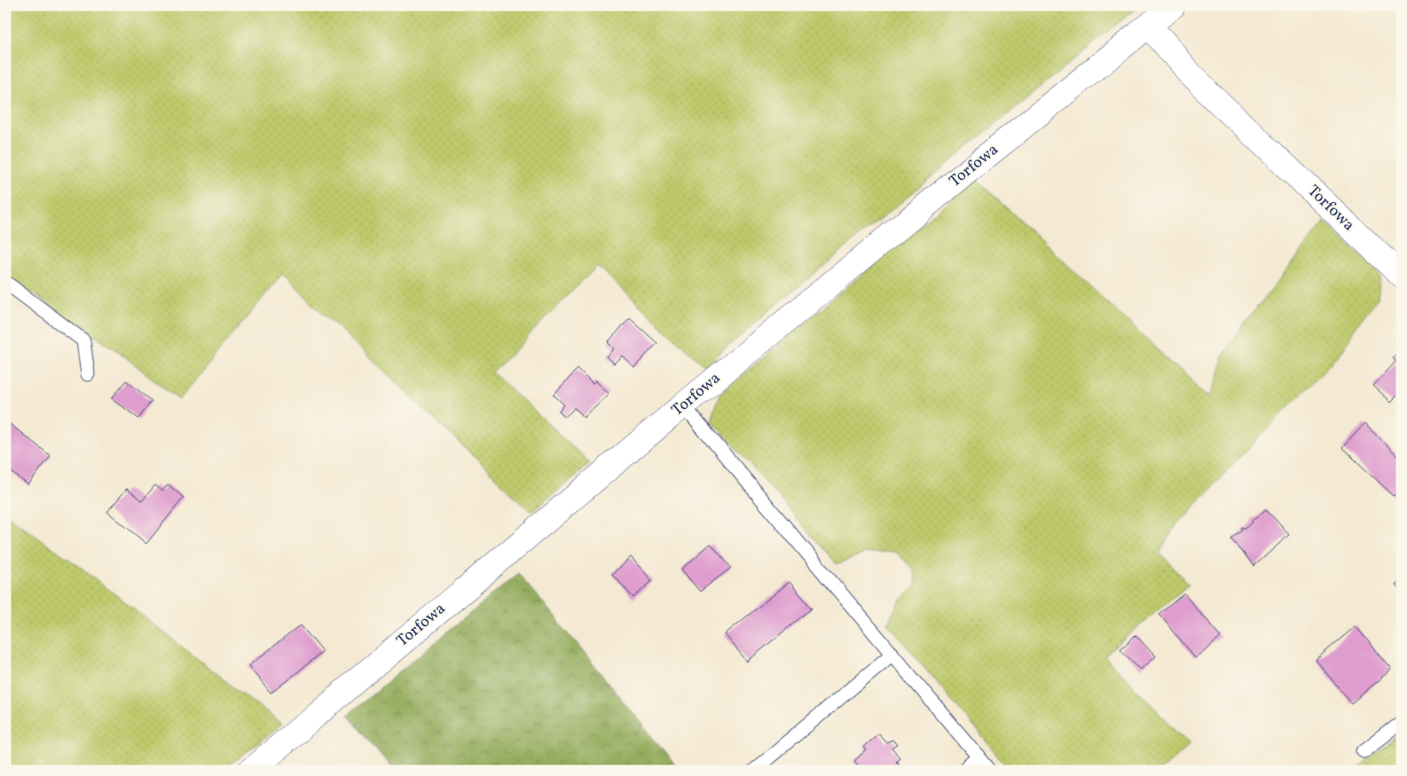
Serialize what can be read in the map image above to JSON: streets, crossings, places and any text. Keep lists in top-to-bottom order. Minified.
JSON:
{"streets":{"street":["Torfowa"]}}
